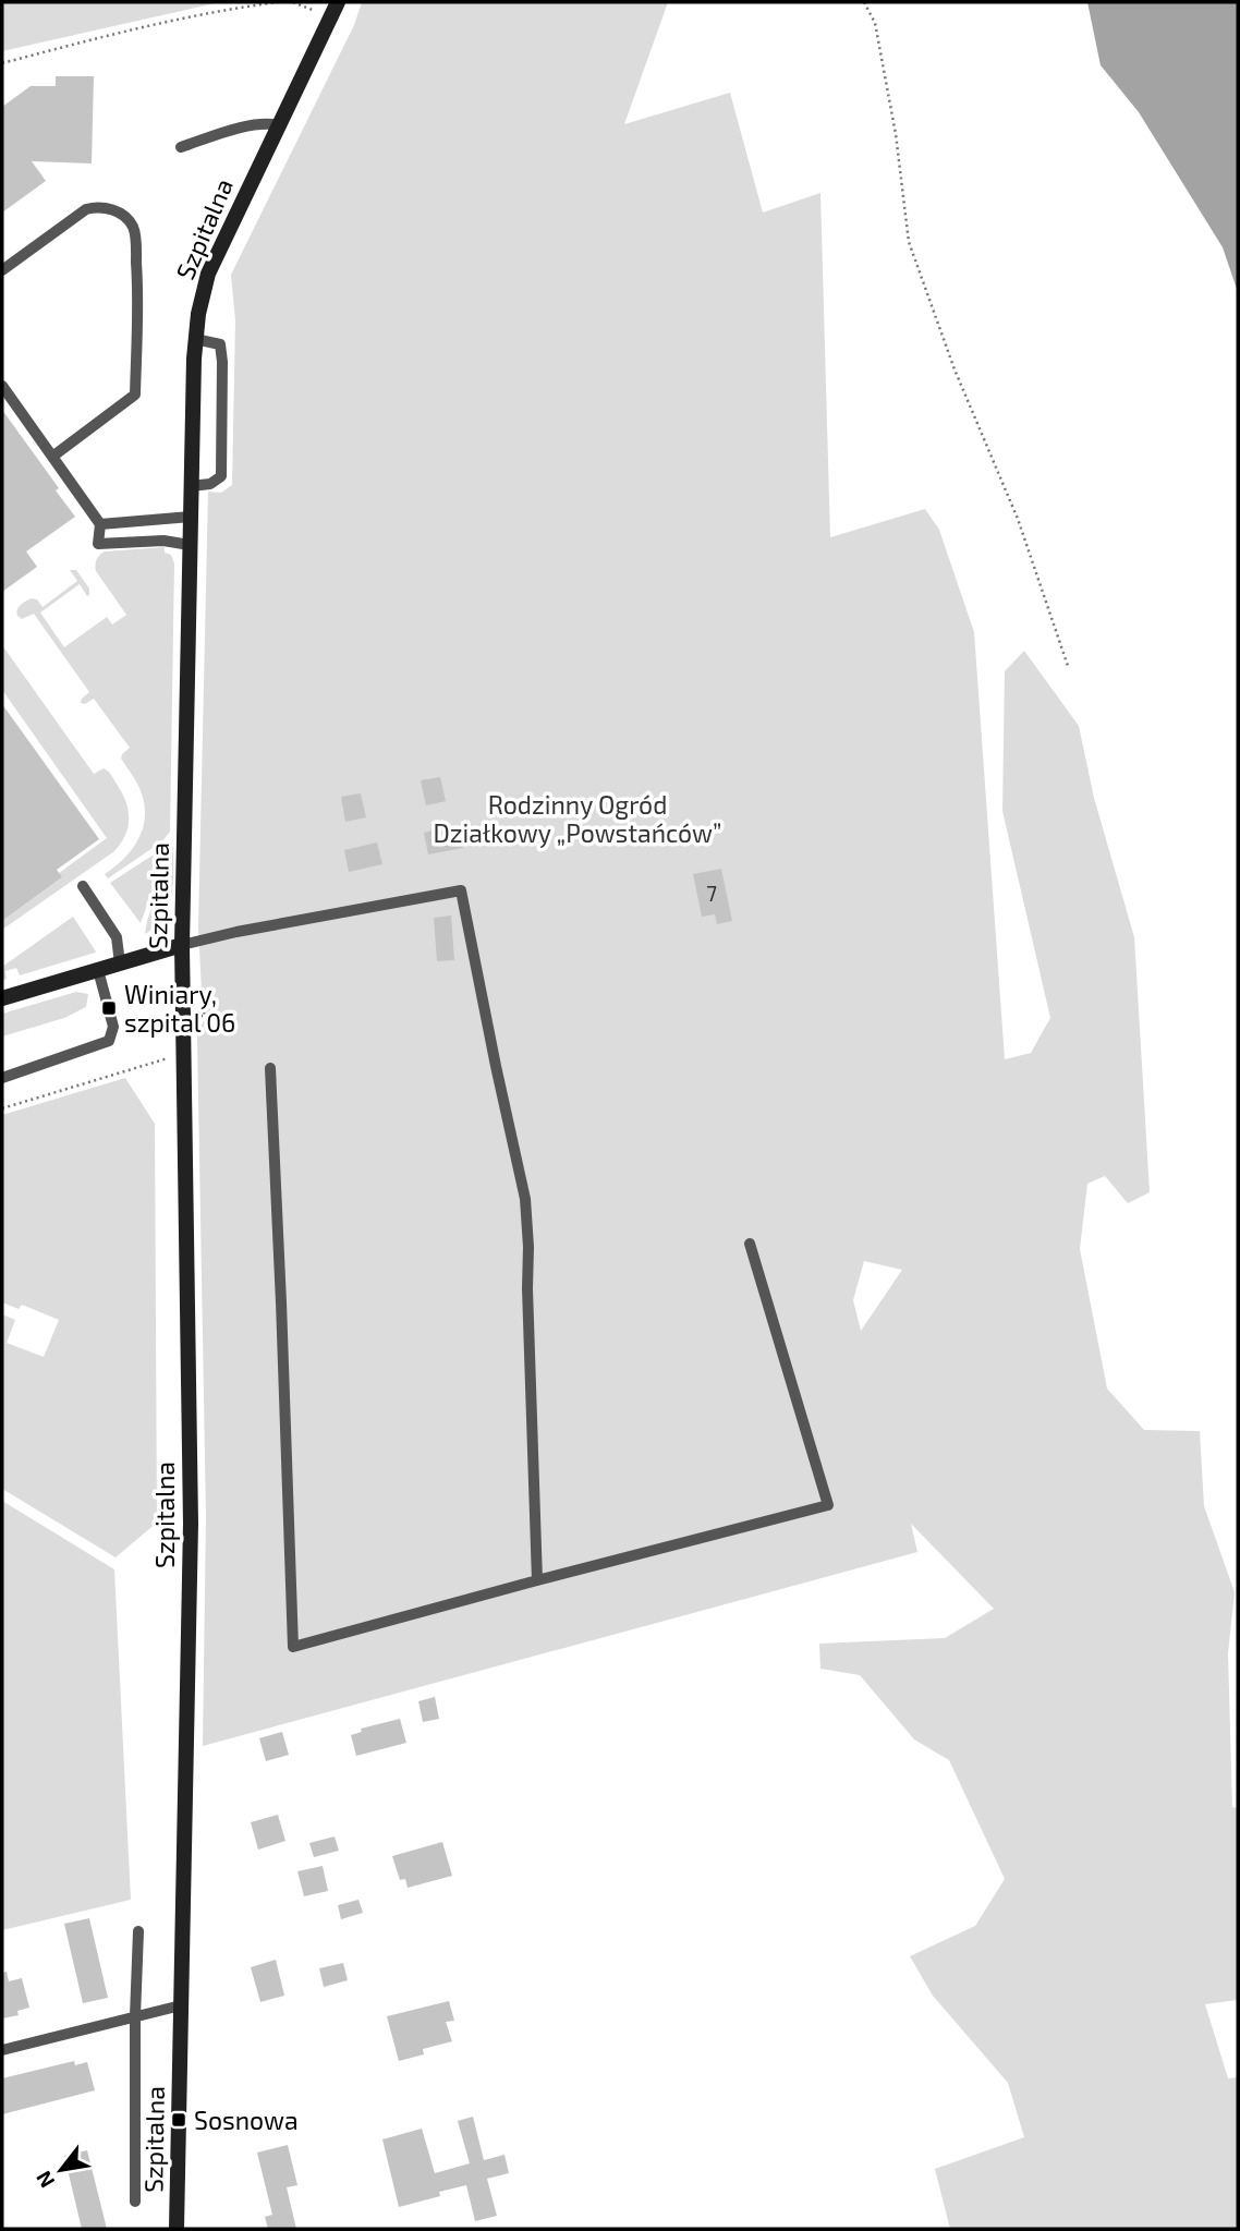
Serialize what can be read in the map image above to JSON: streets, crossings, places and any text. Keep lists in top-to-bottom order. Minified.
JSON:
{"streets":{"street":["Szpitalna"]},"parks":["Rodzinny Ogród Działkowy „Powstańców”"],"places":{"transit":["Winiary, szpital 06","Sosnowa"]},"house_numbers":["7"],"north":"bottom left"}
